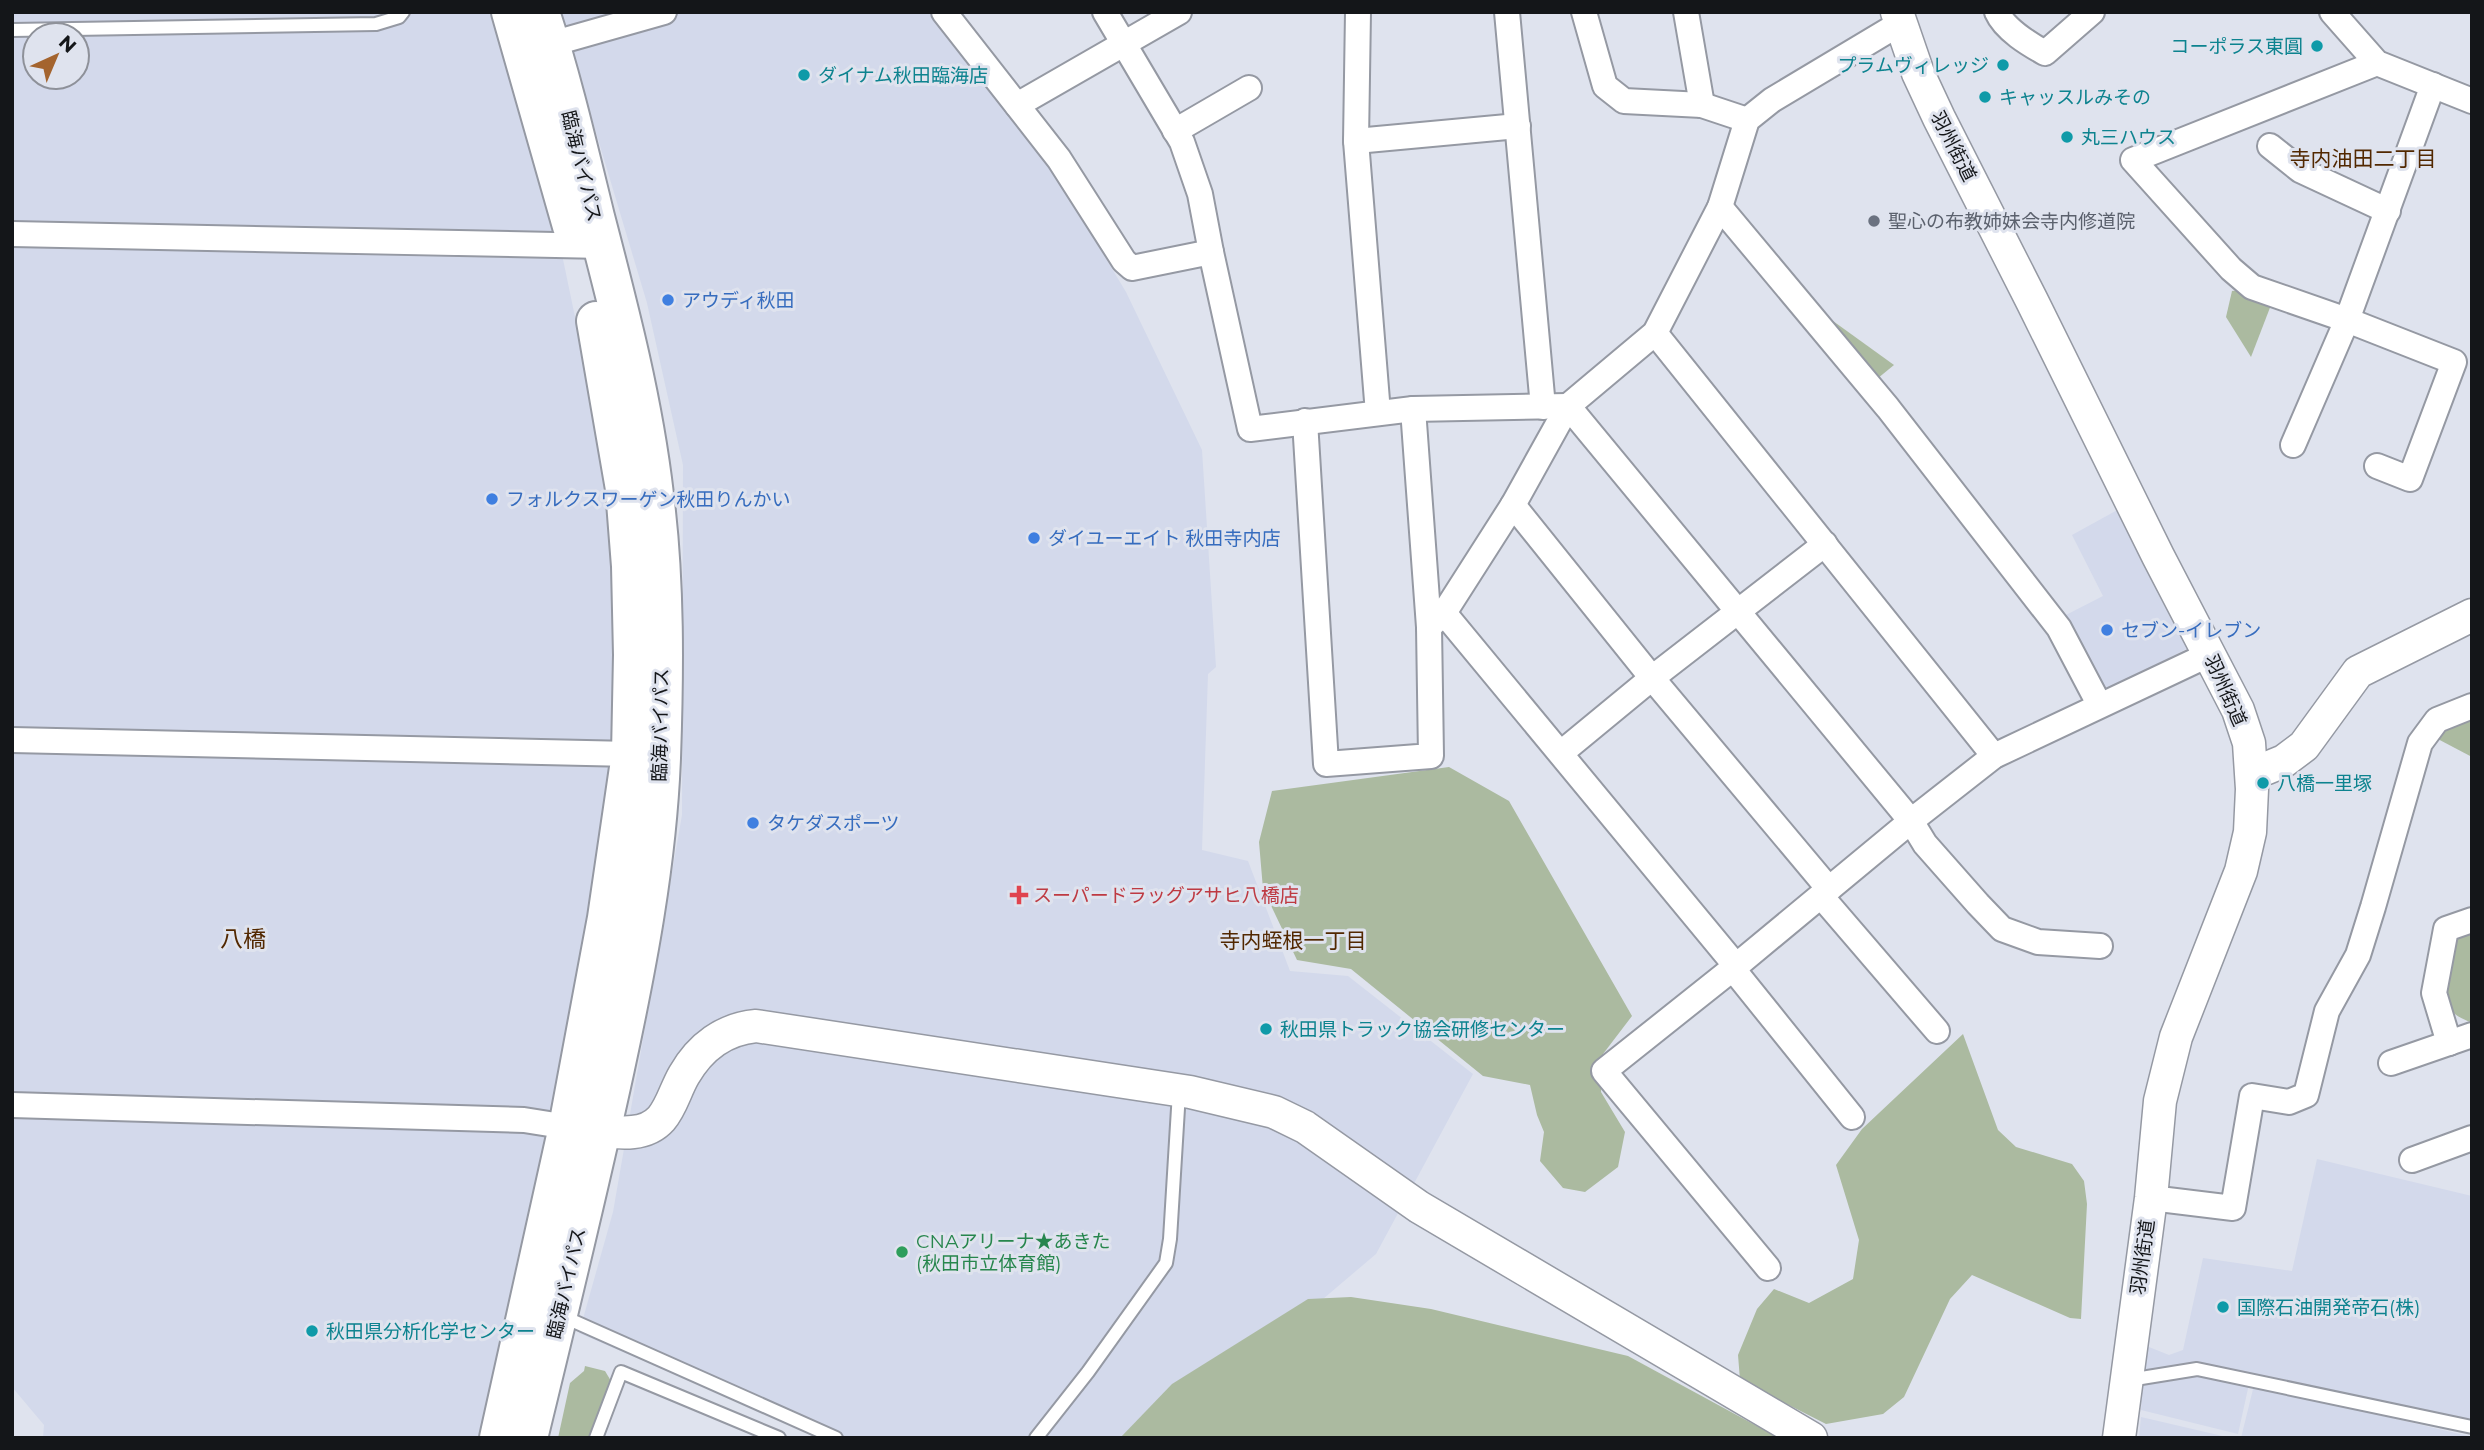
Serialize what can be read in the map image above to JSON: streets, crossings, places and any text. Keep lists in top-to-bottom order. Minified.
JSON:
{"streets":{"highway":["臨海バイパス"],"street":["羽州街道"]},"districts":["寺内油田二丁目","八橋","寺内蛭根一丁目"],"places":{"other":["コーポラス東圓","プラムヴィレッジ","ダイナム秋田臨海店","キャッスルみその","丸三ハウス","聖心の布教姉妹会寺内修道院","アウディ秋田","フォルクスワーゲン秋田りんかい","ダイユーエイト 秋田寺内店","セブン-イレブン","八橋一里塚","タケダスポーツ","秋田県トラック協会研修センター","CNAアリーナ★あきた (秋田市立体育館)","国際石油開発帝石(株)","秋田県分析化学センター"],"health":["スーパードラッグアサヒ八橋店"]},"north":"top right"}
